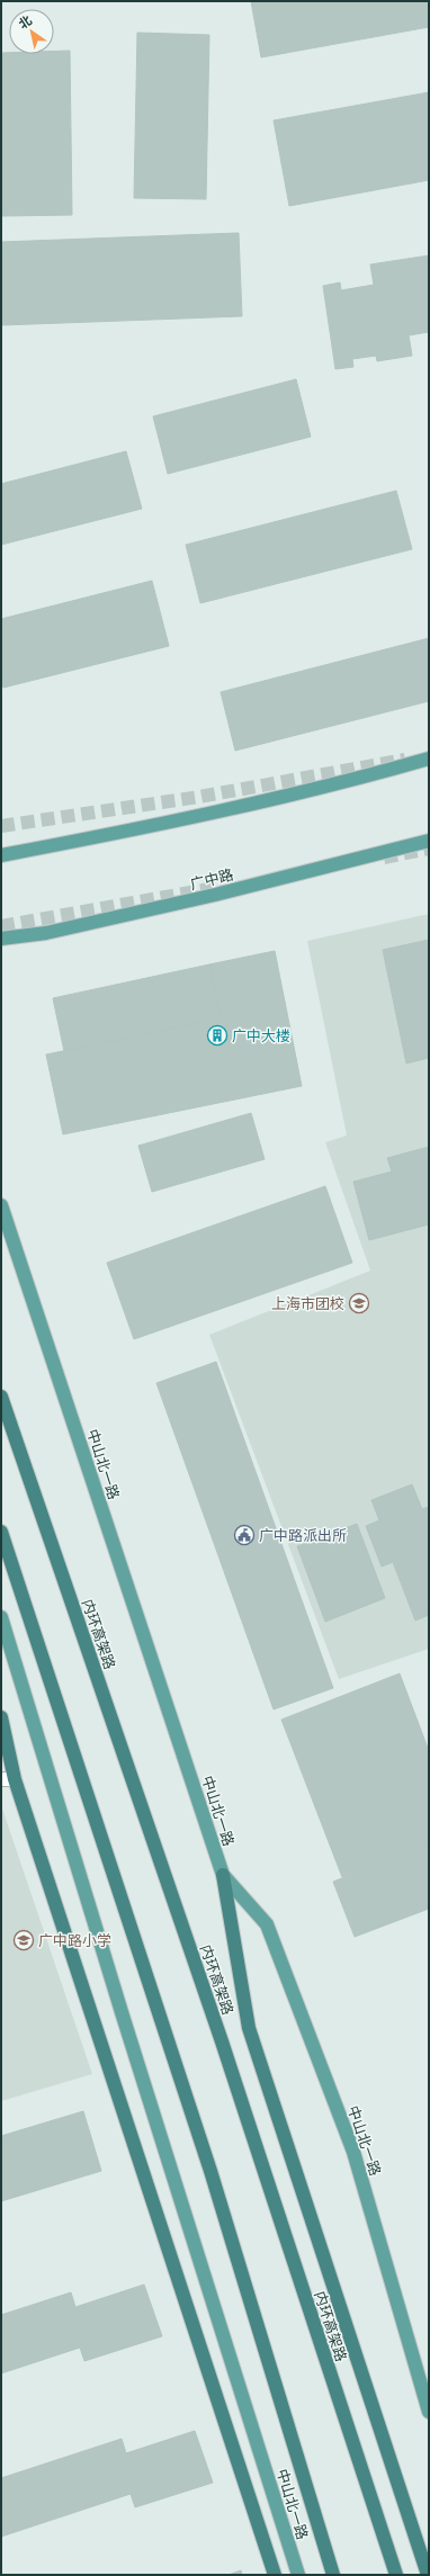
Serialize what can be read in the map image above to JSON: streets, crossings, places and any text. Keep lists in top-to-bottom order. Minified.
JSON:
{"streets":{"highway":["内环高架路"],"main road":["广中路","中山北一路"]},"places":{"building":["广中大楼"],"school or university":["上海市团校","广中路小学"],"public building":["广中路派出所"]},"north":"top left"}
